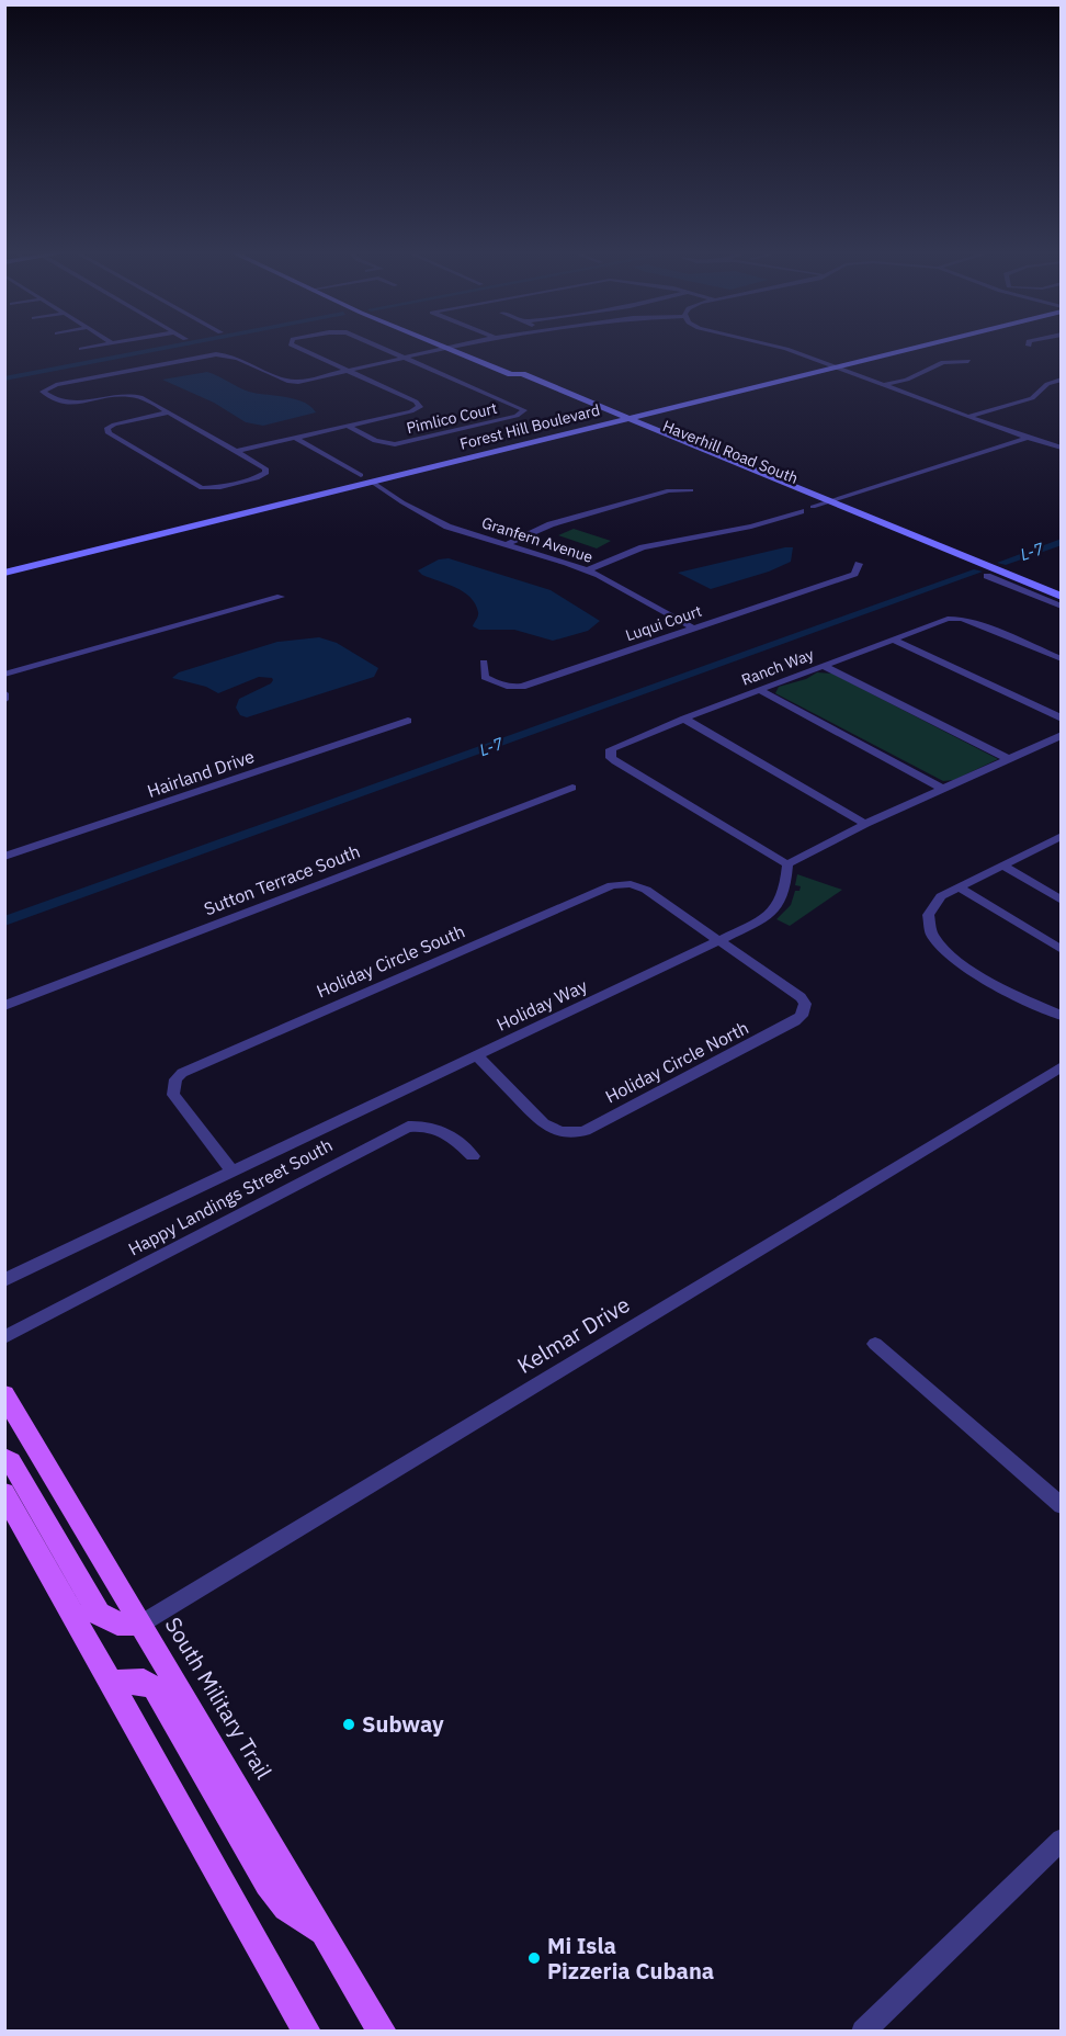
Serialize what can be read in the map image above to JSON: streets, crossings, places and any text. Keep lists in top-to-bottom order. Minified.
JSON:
{"streets":{"main road":["Forest Hill Boulevard","Haverhill Road South","South Military Trail"],"street":["Pimlico Court","Granfern Avenue","Luqui Court","Ranch Way","Hairland Drive","Sutton Terrace South","Holiday Circle South","Holiday Way","Holiday Circle North","Happy Landings Street South","Kelmar Drive"]},"crossings":[["Forest Hill Boulevard","Haverhill Road South"],["Forest Hill Boulevard","Granfern Avenue"],["Granfern Avenue","Luqui Court"],["Ranch Way","Holiday Way"],["Holiday Circle South","Holiday Way"],["Holiday Circle South","Holiday Circle North"],["Holiday Way","Holiday Circle North"],["Kelmar Drive","South Military Trail"]],"water":["L-7"],"places":["Subway","Mi Isla Pizzeria Cubana"]}
